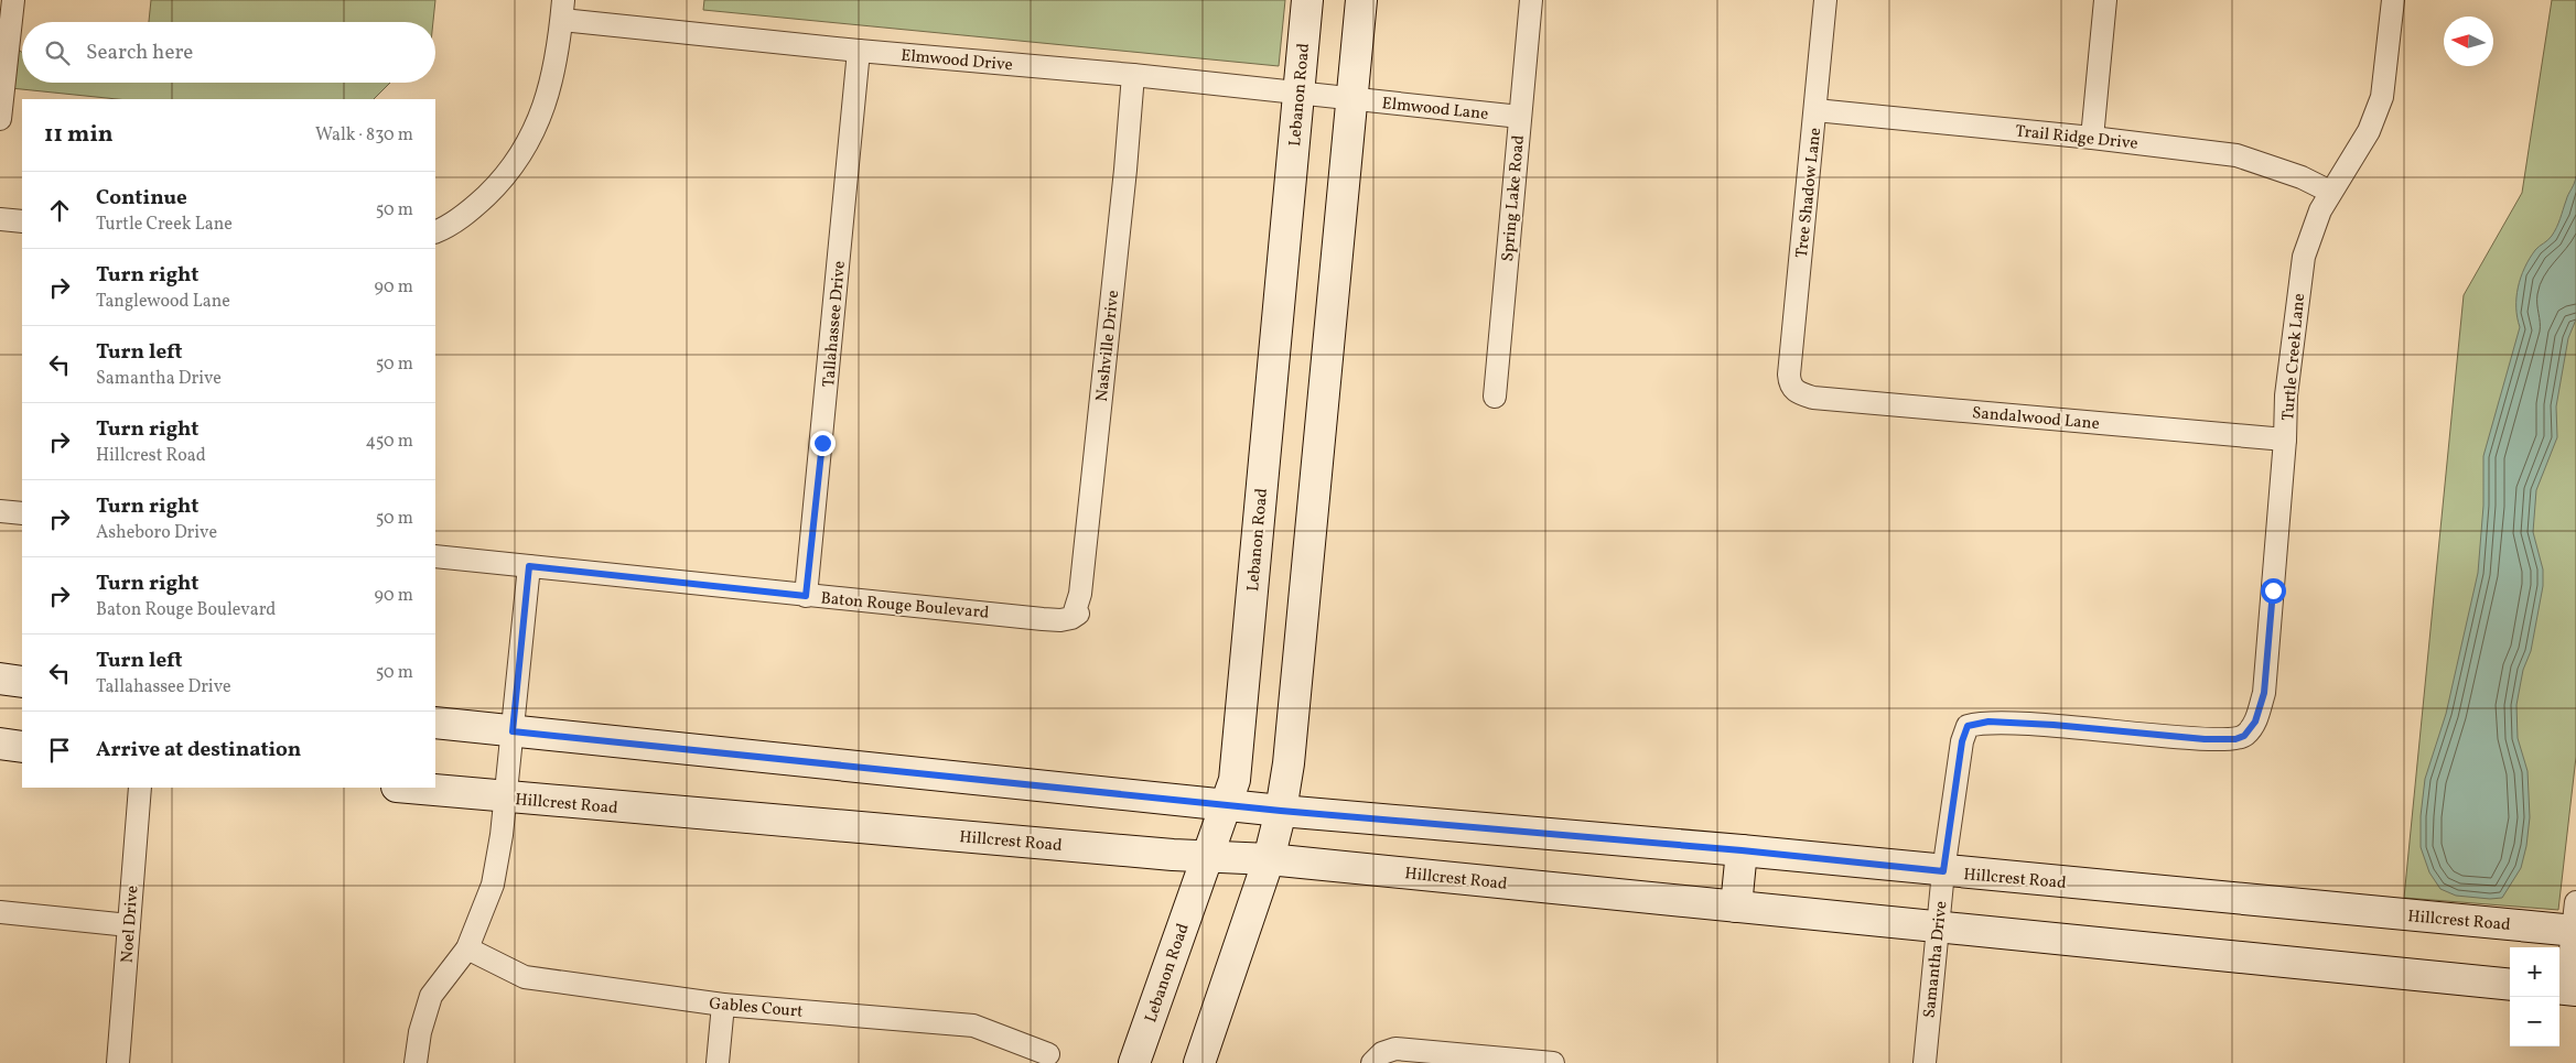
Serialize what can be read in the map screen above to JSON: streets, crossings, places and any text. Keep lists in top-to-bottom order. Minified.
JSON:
{"streets":{"main road":["Lebanon Road","Hillcrest Road"],"street":["Elmwood Drive","Elmwood Lane","Trail Ridge Drive","Tree Shadow Lane","Spring Lake Road","Tallahassee Drive","Nashville Drive","Turtle Creek Lane","Sandalwood Lane","Baton Rouge Boulevard","Noel Drive","Samantha Drive","Gables Court"]},"crossings":[["Elmwood Drive","Lebanon Road"],["Elmwood Drive","Elmwood Lane"],["Elmwood Drive","Tallahassee Drive"],["Elmwood Drive","Nashville Drive"],["Lebanon Road","Hillcrest Road"],["Elmwood Lane","Spring Lake Road"],["Trail Ridge Drive","Tree Shadow Lane"],["Trail Ridge Drive","Turtle Creek Lane"],["Tree Shadow Lane","Sandalwood Lane"],["Tallahassee Drive","Baton Rouge Boulevard"],["Nashville Drive","Baton Rouge Boulevard"],["Turtle Creek Lane","Sandalwood Lane"],["Turtle Creek Lane","Samantha Drive"],["Hillcrest Road","Samantha Drive"]],"north":"left","page":{"search":"Search here","heading":["11 min","Walk · 830 m"],"list":[["Continue","Turtle Creek Lane","50 m"],["Turn right","Tanglewood Lane","90 m"],["Turn left","Samantha Drive","50 m"],["Turn right","Hillcrest Road","450 m"],["Turn right","Asheboro Drive","50 m"],["Turn right","Baton Rouge Boulevard","90 m"],["Turn left","Tallahassee Drive","50 m"],"Arrive at destination"],"map_buttons":["+","−"]}}
